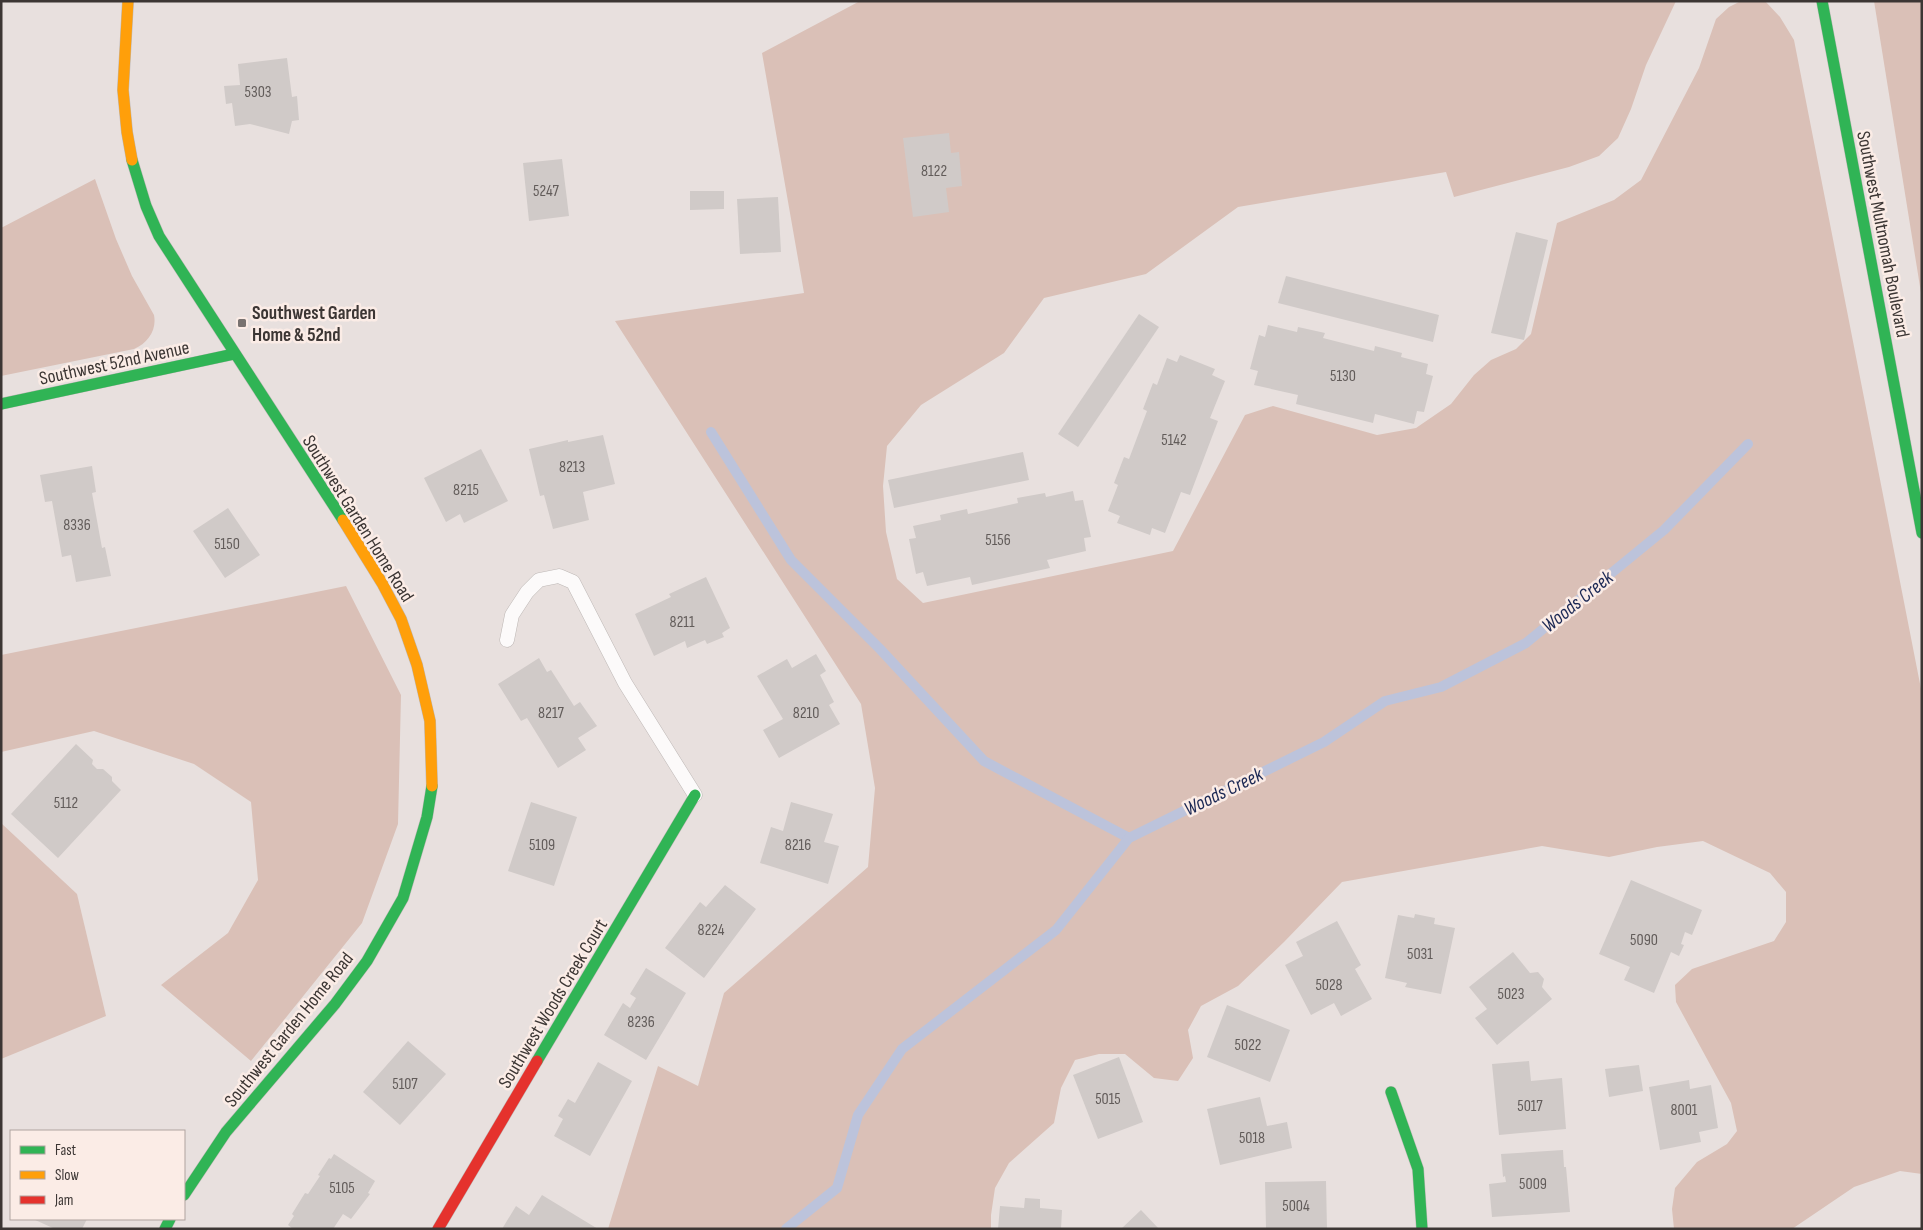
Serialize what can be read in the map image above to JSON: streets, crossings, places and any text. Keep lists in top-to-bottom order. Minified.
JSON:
{"streets":{"street":["Southwest Multnomah Boulevard","Southwest 52nd Avenue","Southwest Garden Home Road","Southwest Woods Creek Court"]},"crossings":[["Southwest 52nd Avenue","Southwest Garden Home Road"]],"water":["Woods Creek"],"places":{"transit":["Southwest Garden Home & 52nd"]},"house_numbers":["5303","8122","5247","5130","5142","8213","8215","8336","5156","5150","8211","8217","8210","5112","5109","8216","8224","5090","5031","5028","5023","8236","5022","5107","5015","5017","8001","5018","5009","5105","5004"],"legend":["Fast","Slow","Jam"]}
